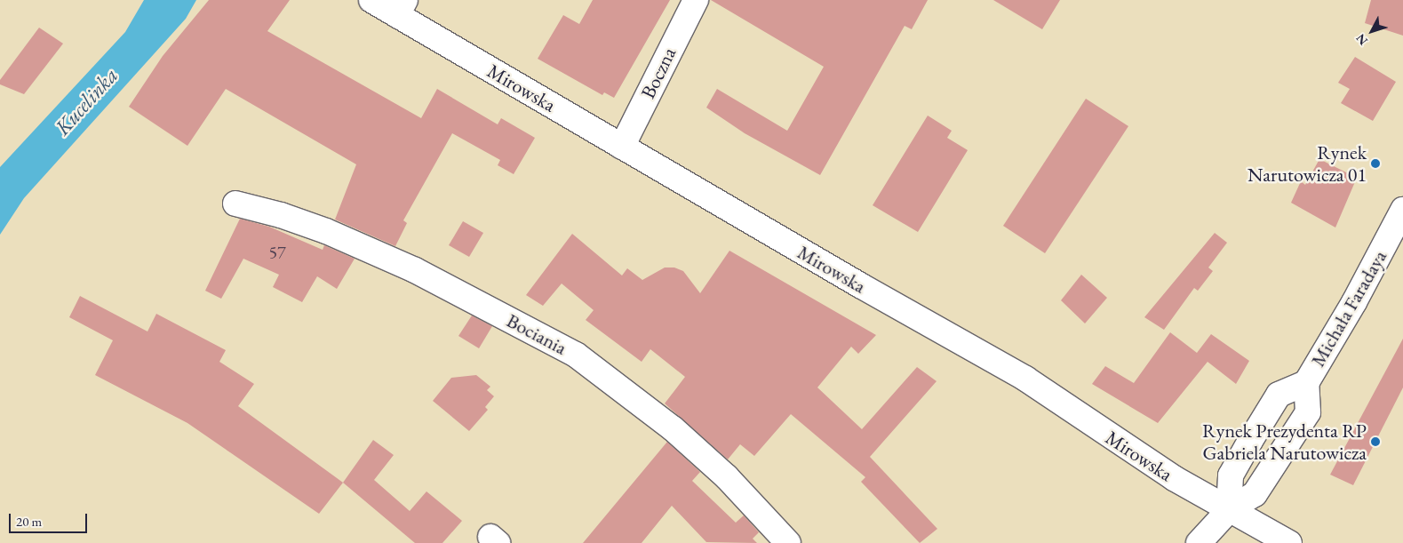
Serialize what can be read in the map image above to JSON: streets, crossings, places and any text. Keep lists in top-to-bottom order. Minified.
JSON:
{"streets":{"street":["Boczna","Mirowska","Michała Faradaya","Bociania"]},"crossings":[["Boczna","Mirowska"],["Mirowska","Michała Faradaya"]],"water":["Kucelinka"],"places":["Rynek Narutowicza 01","Rynek Prezydenta RP Gabriela Narutowicza"],"house_numbers":["57"],"scale_bar":"20 m","north":"bottom left"}
